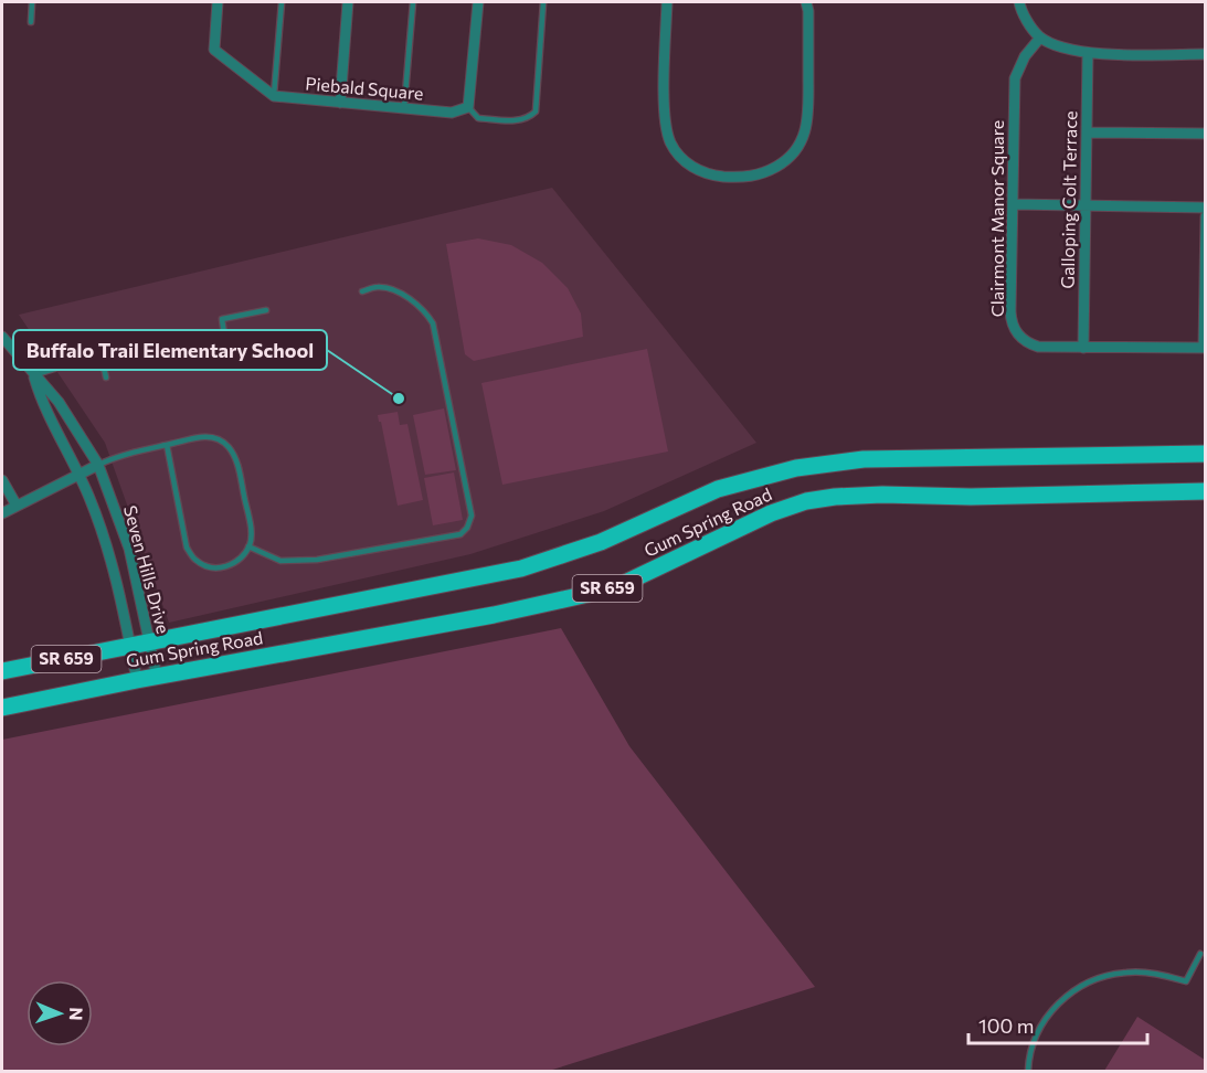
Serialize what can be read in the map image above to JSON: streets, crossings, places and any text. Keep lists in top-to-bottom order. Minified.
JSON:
{"streets":{"main road":["Gum Spring Road","SR 659"],"street":["Piebald Square","Galloping Colt Terrace","Clairmont Manor Square","Seven Hills Drive"]},"crossings":[["Galloping Colt Terrace","Clairmont Manor Square"],["Gum Spring Road","Seven Hills Drive"]],"places":["Buffalo Trail Elementary School"],"scale_bar":"100 m","north":"right"}
